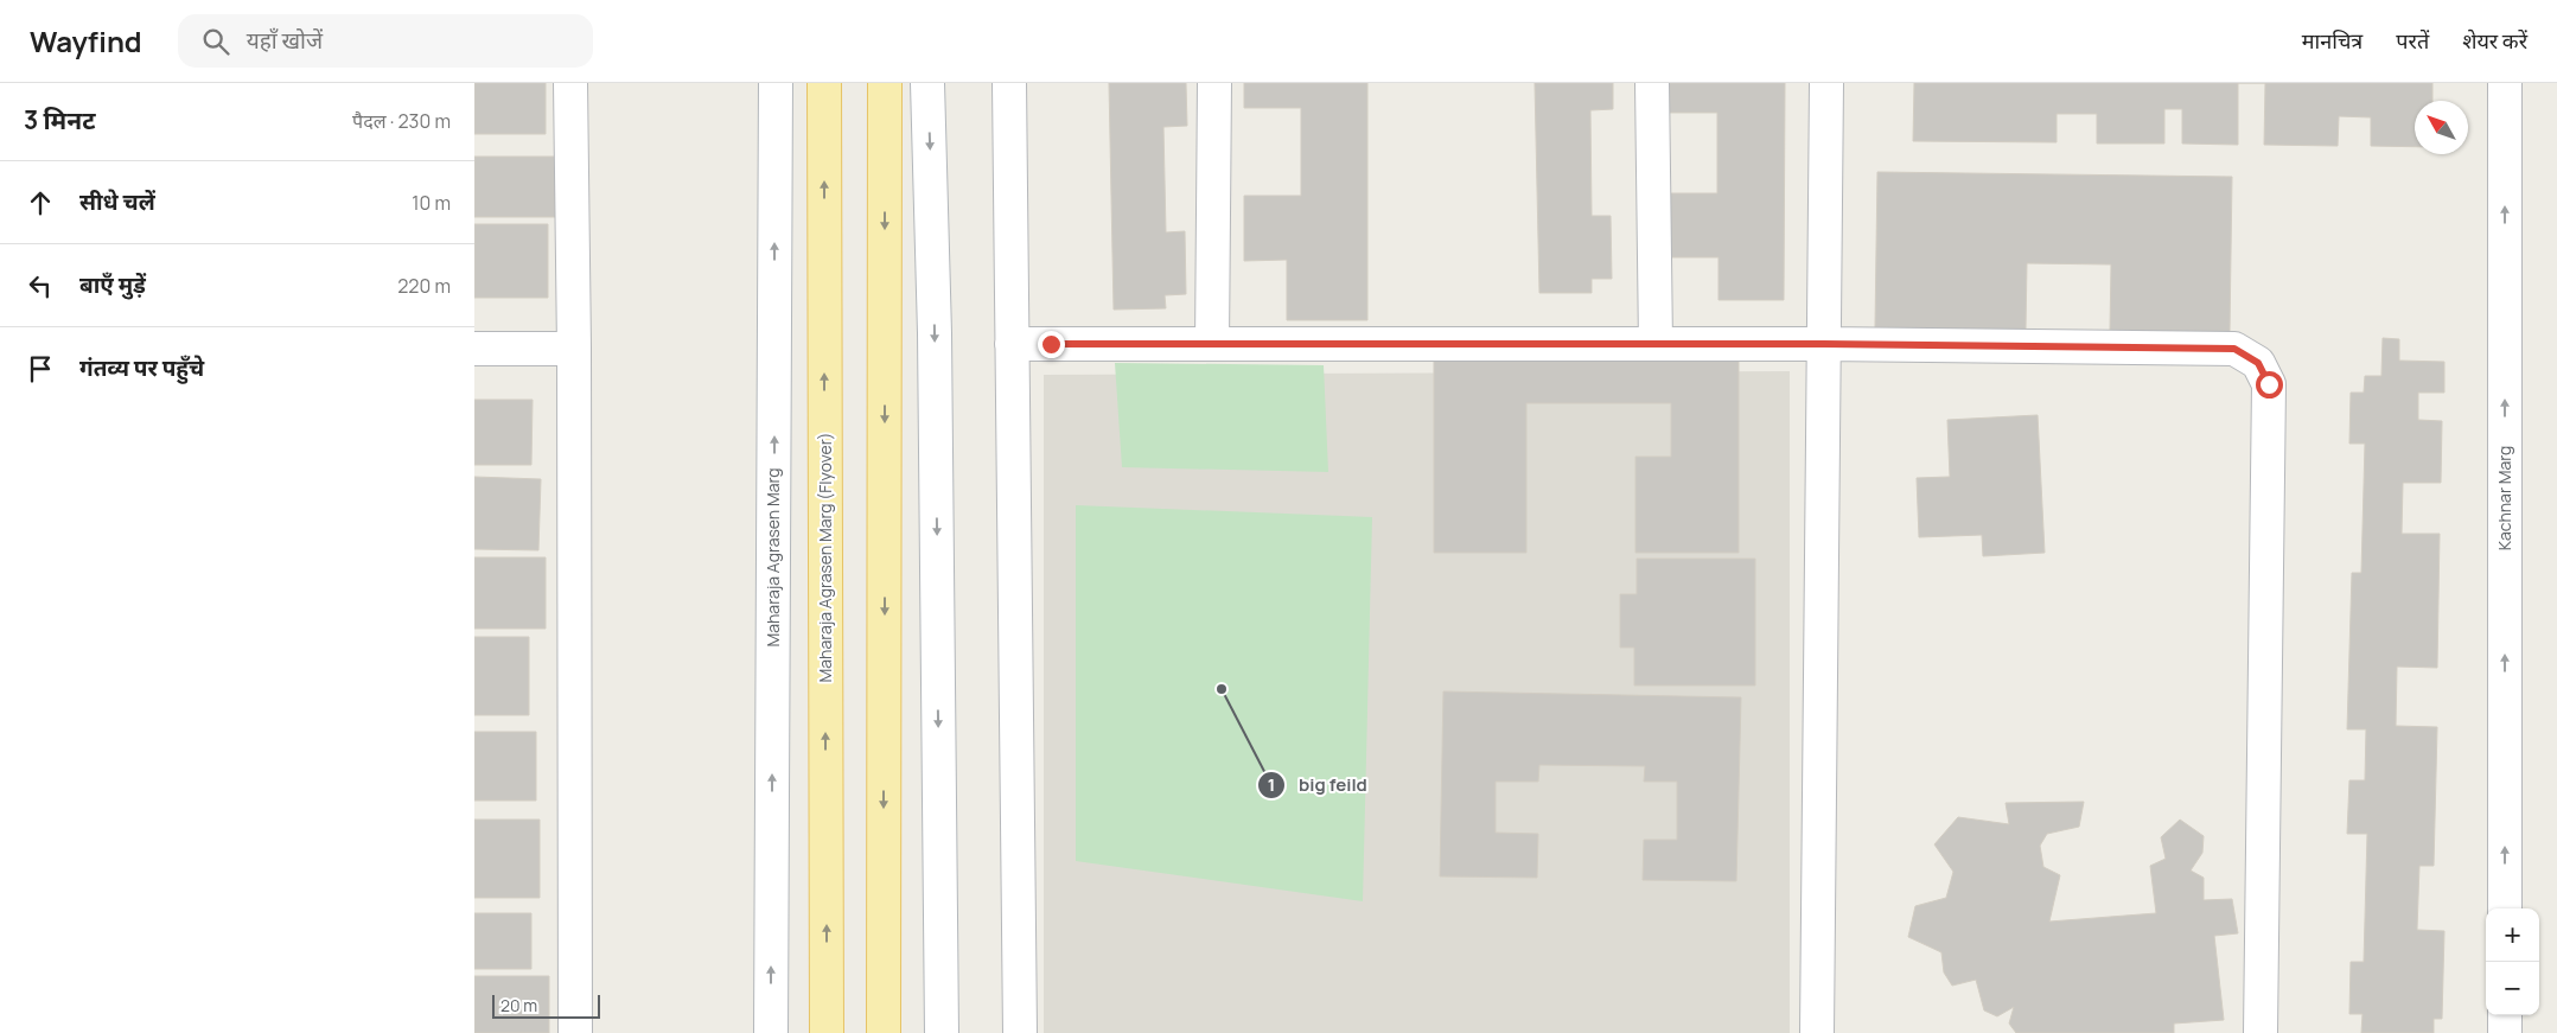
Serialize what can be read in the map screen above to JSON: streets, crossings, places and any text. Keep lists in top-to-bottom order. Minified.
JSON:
{"streets":{"main road":["Maharaja Agrasen Marg (Flyover)"],"street":["Kachnar Marg","Maharaja Agrasen Marg"]},"one_way":["Kachnar Marg"],"places":["big feild"],"scale_bar":"20 m","north":"top left","page":{"header":"Wayfind","search":"यहाँ खोजें","nav":["मानचित्र","परतें","शेयर करें"],"heading":["3 मिनट","पैदल · 230 m"],"list":[["सीधे चलें","10 m"],["बाएँ मुड़ें","220 m"],"गंतव्य पर पहुँचे"],"map_buttons":["+","−"],"scale":"20 m"}}
